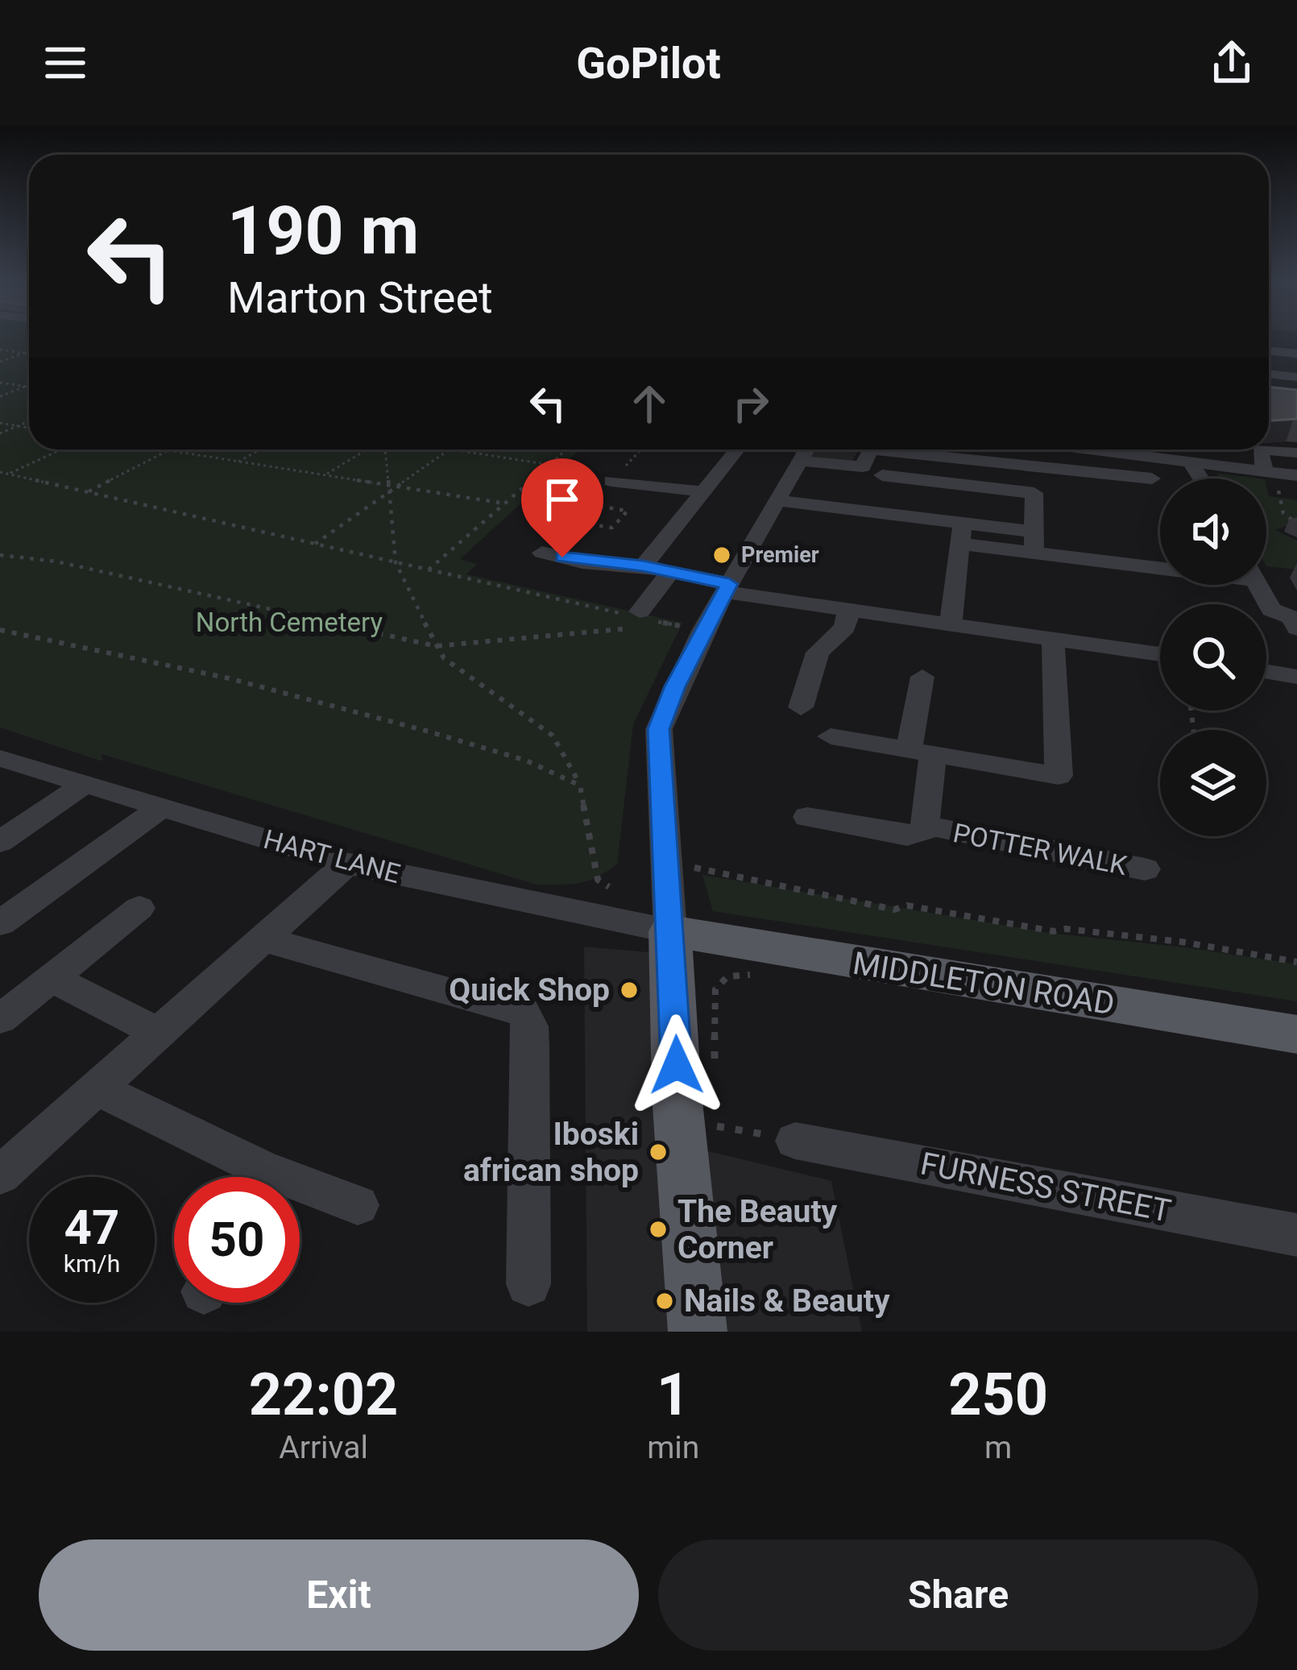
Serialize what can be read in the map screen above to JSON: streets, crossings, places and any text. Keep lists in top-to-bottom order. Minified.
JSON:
{"streets":{"main road":["MIDDLETON ROAD"],"street":["POTTER WALK","HART LANE","FURNESS STREET"]},"crossings":[["HART LANE","MIDDLETON ROAD"]],"parks":["North Cemetery"],"places":["Premier","Quick Shop","Iboski african shop","The Beauty Corner","Nails & Beauty"],"page":{"header":"GoPilot","turn":["190 m","Marton Street"],"speed":"47 km/h","limit":"50","eta":["22:02","Arrival","1","min","250","m"],"buttons":["Exit","Share"]}}
